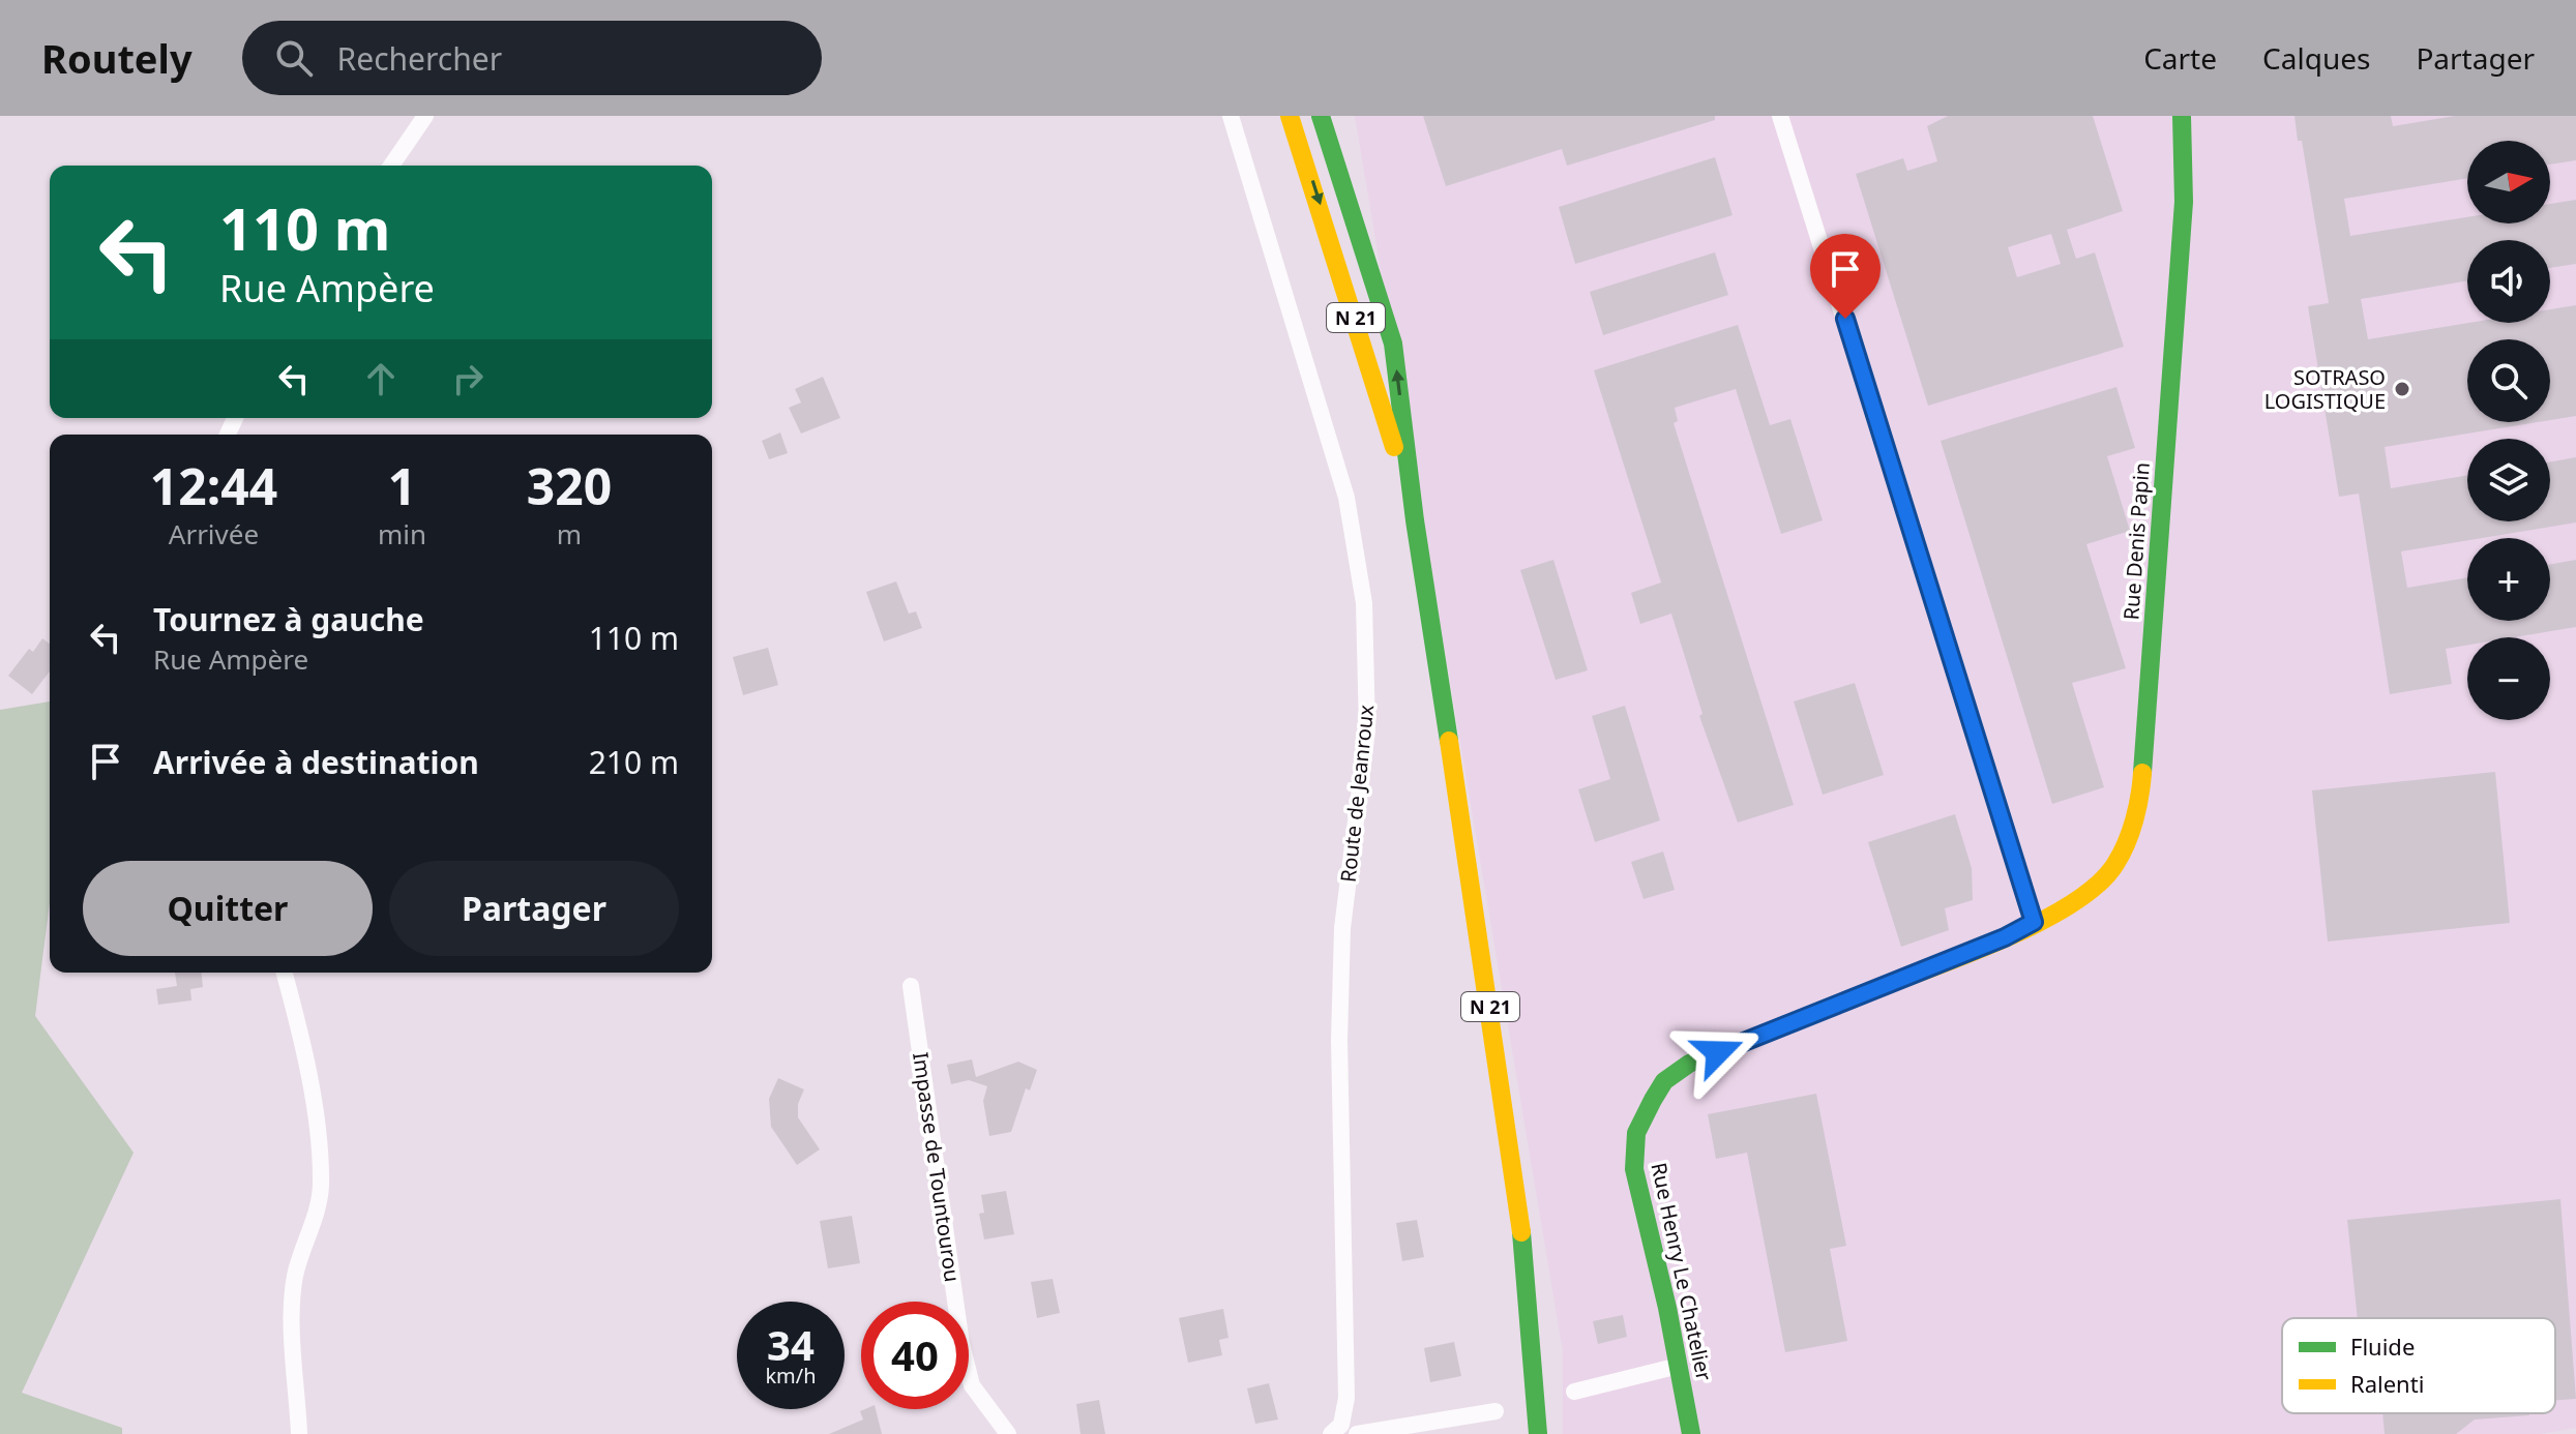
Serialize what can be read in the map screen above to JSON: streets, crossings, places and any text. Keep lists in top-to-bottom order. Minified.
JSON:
{"streets":{"main road":["N 21","Rue Denis Papin","Rue Henry Le Chatelier"],"street":["Route de Jeanroux","Impasse de Tountourou"]},"crossings":[["Rue Denis Papin","Rue Henry Le Chatelier"]],"places":["SOTRASO LOGISTIQUE"],"legend":["Fluide","Ralenti"],"north":"right","page":{"header":"Routely","search":"Rechercher","nav":["Carte","Calques","Partager"],"map_buttons":["+","−"],"turn":["110 m","Rue Ampère"],"eta":["12:44","Arrivée","1","min","320","m"],"list":[{"name":"Tournez à gauche","note":"Rue Ampère","value":"110 m"},{"name":"Arrivée à destination","value":"210 m"}],"buttons":["Quitter","Partager"],"speed":"34 km/h","limit":"40"}}
